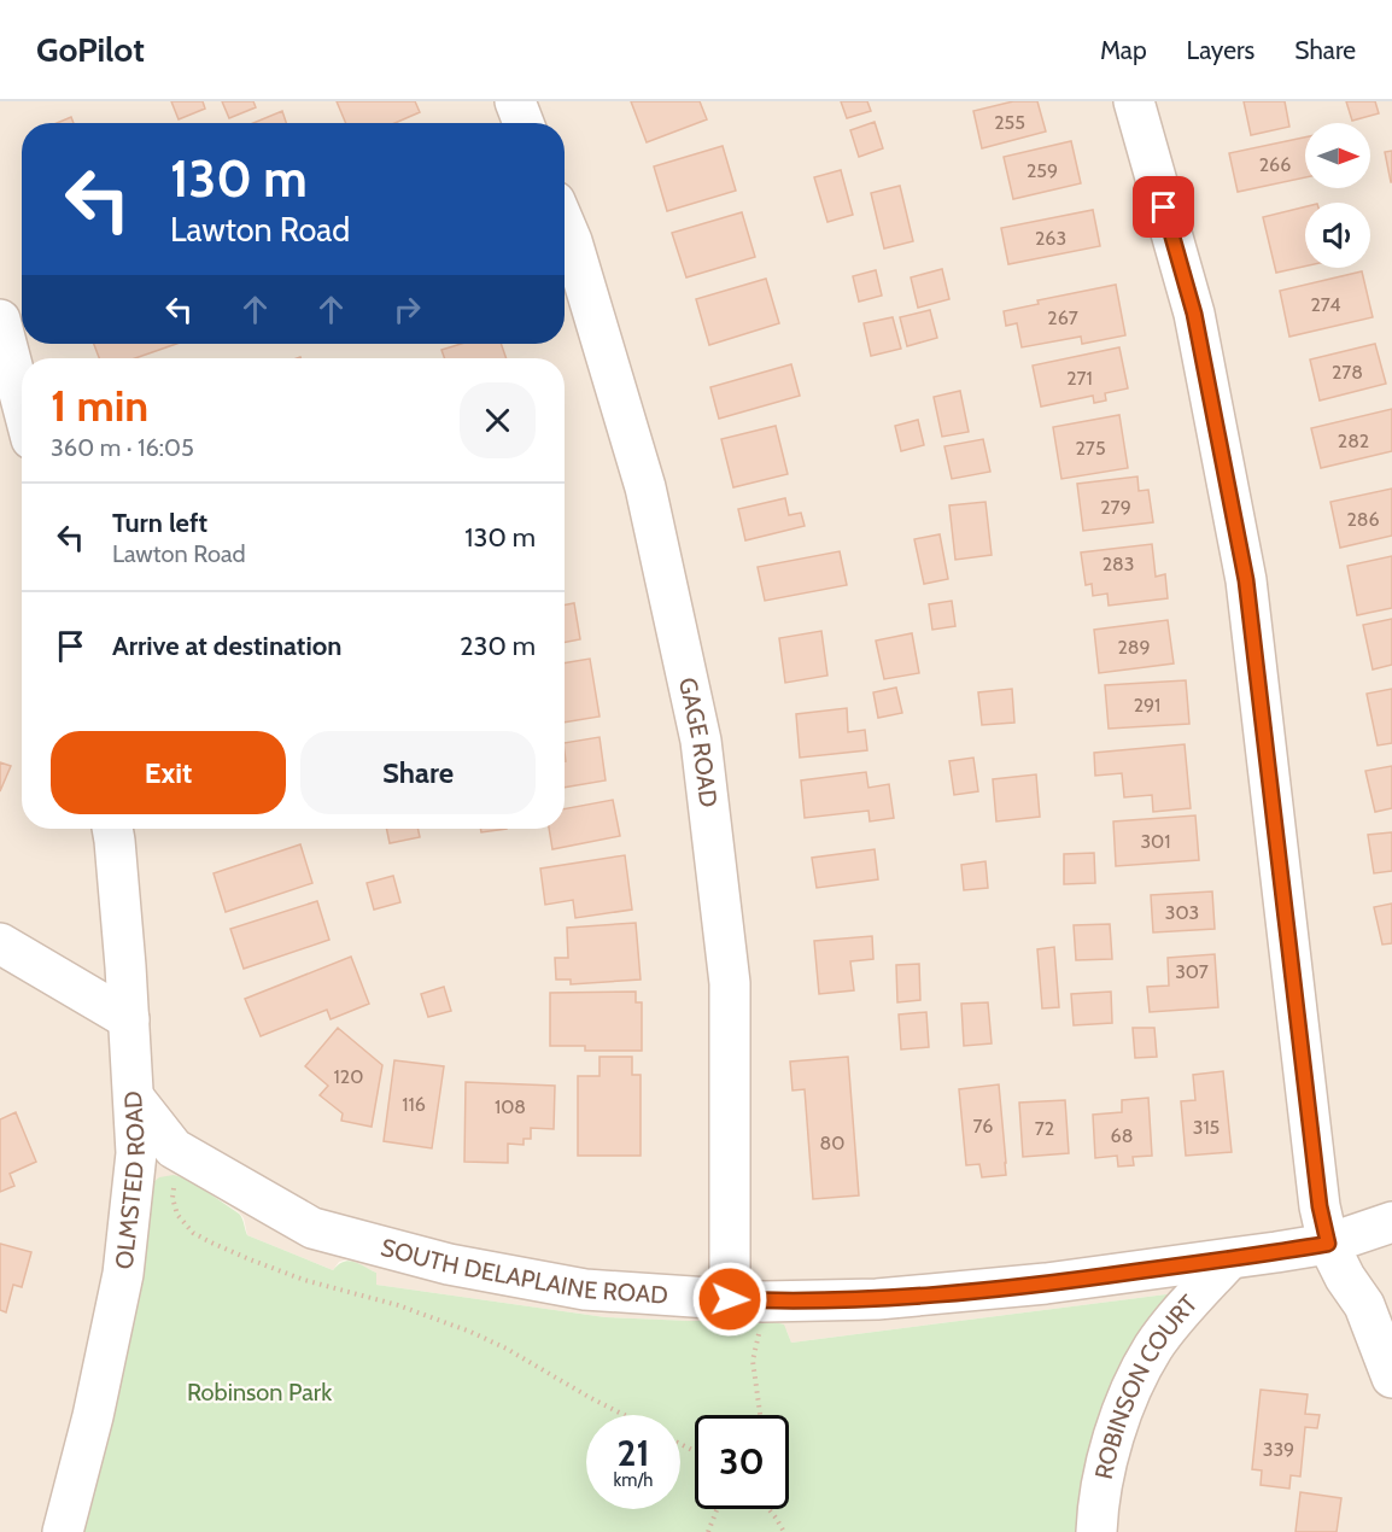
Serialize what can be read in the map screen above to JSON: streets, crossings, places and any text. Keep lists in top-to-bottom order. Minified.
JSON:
{"streets":{"street":["GAGE ROAD","OLMSTED ROAD","SOUTH DELAPLAINE ROAD","ROBINSON COURT"]},"crossings":[["GAGE ROAD","SOUTH DELAPLAINE ROAD"],["OLMSTED ROAD","SOUTH DELAPLAINE ROAD"],["SOUTH DELAPLAINE ROAD","ROBINSON COURT"]],"parks":["Robinson Park"],"house_numbers":["255","266","259","263","274","267","278","271","282","275","279","286","283","289","291","301","303","307","120","116","108","76","315","72","68","80","339"],"north":"right","page":{"header":"GoPilot","nav":["Map","Layers","Share"],"turn":["130 m","Lawton Road"],"heading":["1 min","360 m · 16:05"],"list":[{"name":"Turn left","note":"Lawton Road","value":"130 m"},{"name":"Arrive at destination","value":"230 m"}],"buttons":["Exit","Share"],"speed":"21 km/h","limit":"30"}}
